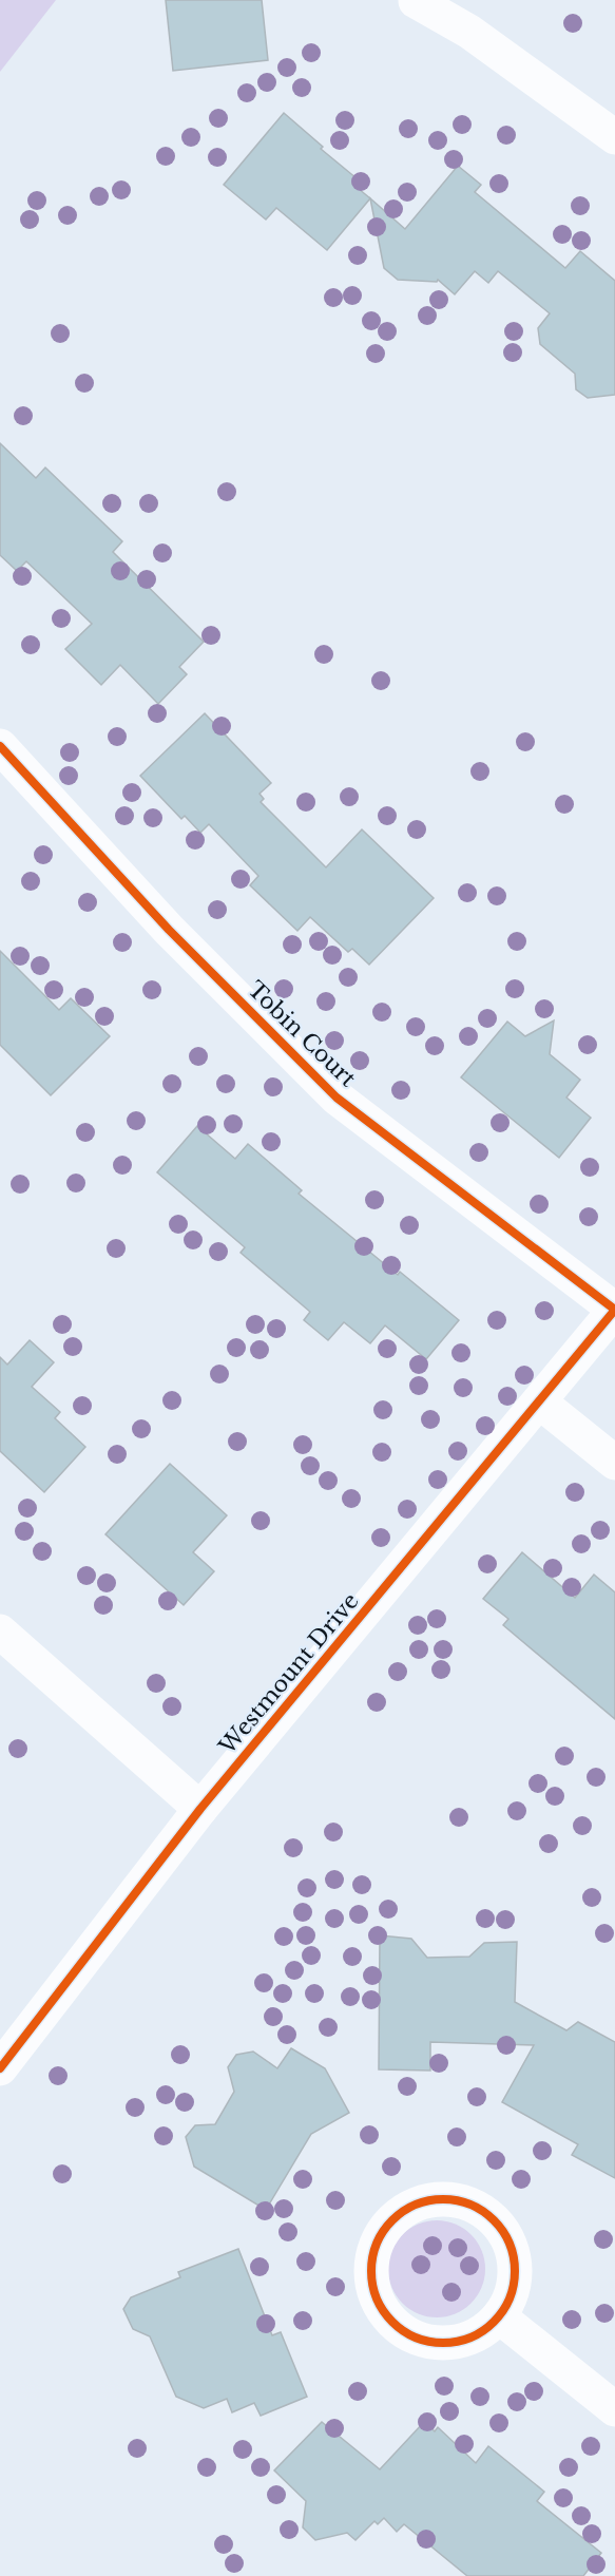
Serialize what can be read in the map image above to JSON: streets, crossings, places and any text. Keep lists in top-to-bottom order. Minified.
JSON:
{"streets":{"street":["Tobin Court","Westmount Drive"]},"crossings":[["Tobin Court","Westmount Drive"]]}
